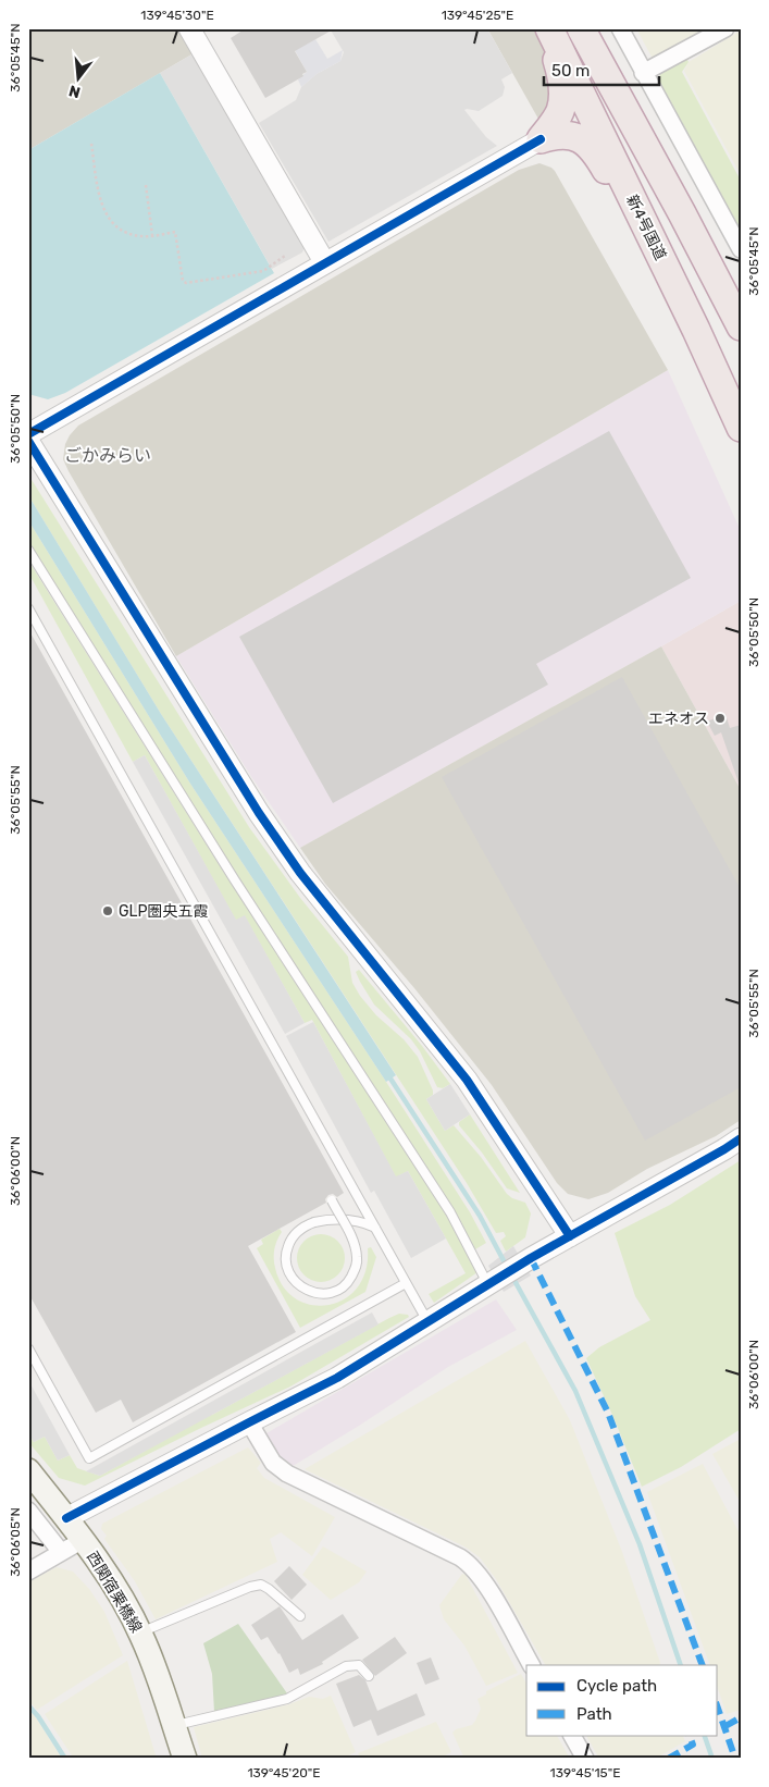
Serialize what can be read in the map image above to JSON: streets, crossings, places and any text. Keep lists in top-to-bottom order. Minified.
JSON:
{"streets":{"highway":["新4号国道"],"main road":["西関宿栗橋線"]},"districts":["ごかみらい"],"places":["エネオス","GLP圏央五霞"],"legend":["Cycle path","Path"],"scale_bar":"50 m","north":"bottom","coordinates":["139°45'30\"E","139°45'25\"E","36°05'45\"N","36°05'50\"N","36°05'55\"N","36°06'00\"N","36°06'05\"N","139°45'20\"E","139°45'15\"E"]}
